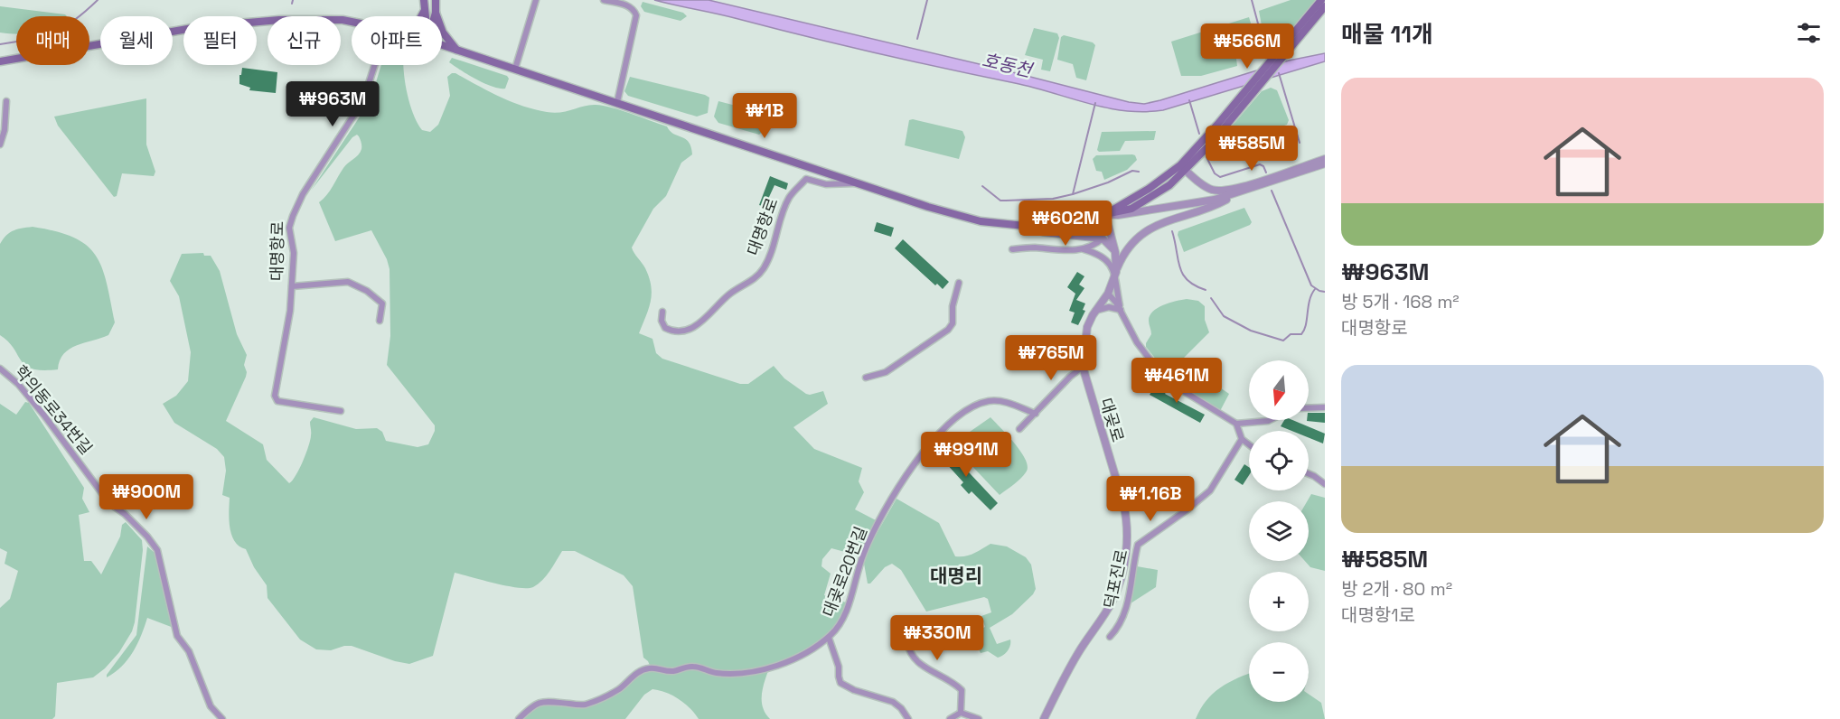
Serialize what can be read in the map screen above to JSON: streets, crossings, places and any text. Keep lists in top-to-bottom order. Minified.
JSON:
{"streets":{"main road":["대명항로"],"street":["학의동로34번길","대곶로","대곶로20번길","덕포진로"]},"crossings":[["대명항로","대곶로"]],"districts":["대명리"],"water":["호동천"],"north":"bottom","page":{"heading":"매물 11개","chip":["매매","월세","필터","신규","아파트"],"price":["₩566M","₩963M","₩1B","₩585M","₩602M","₩765M","₩461M","₩991M","₩900M","₩1.16B","₩330M"],"list":[{"name":"₩963M","note":"방 5개 · 168 m² · 대명항로"},{"name":"₩585M","note":"방 2개 · 80 m² · 대명항1로"}],"map_buttons":["+","−"]}}
